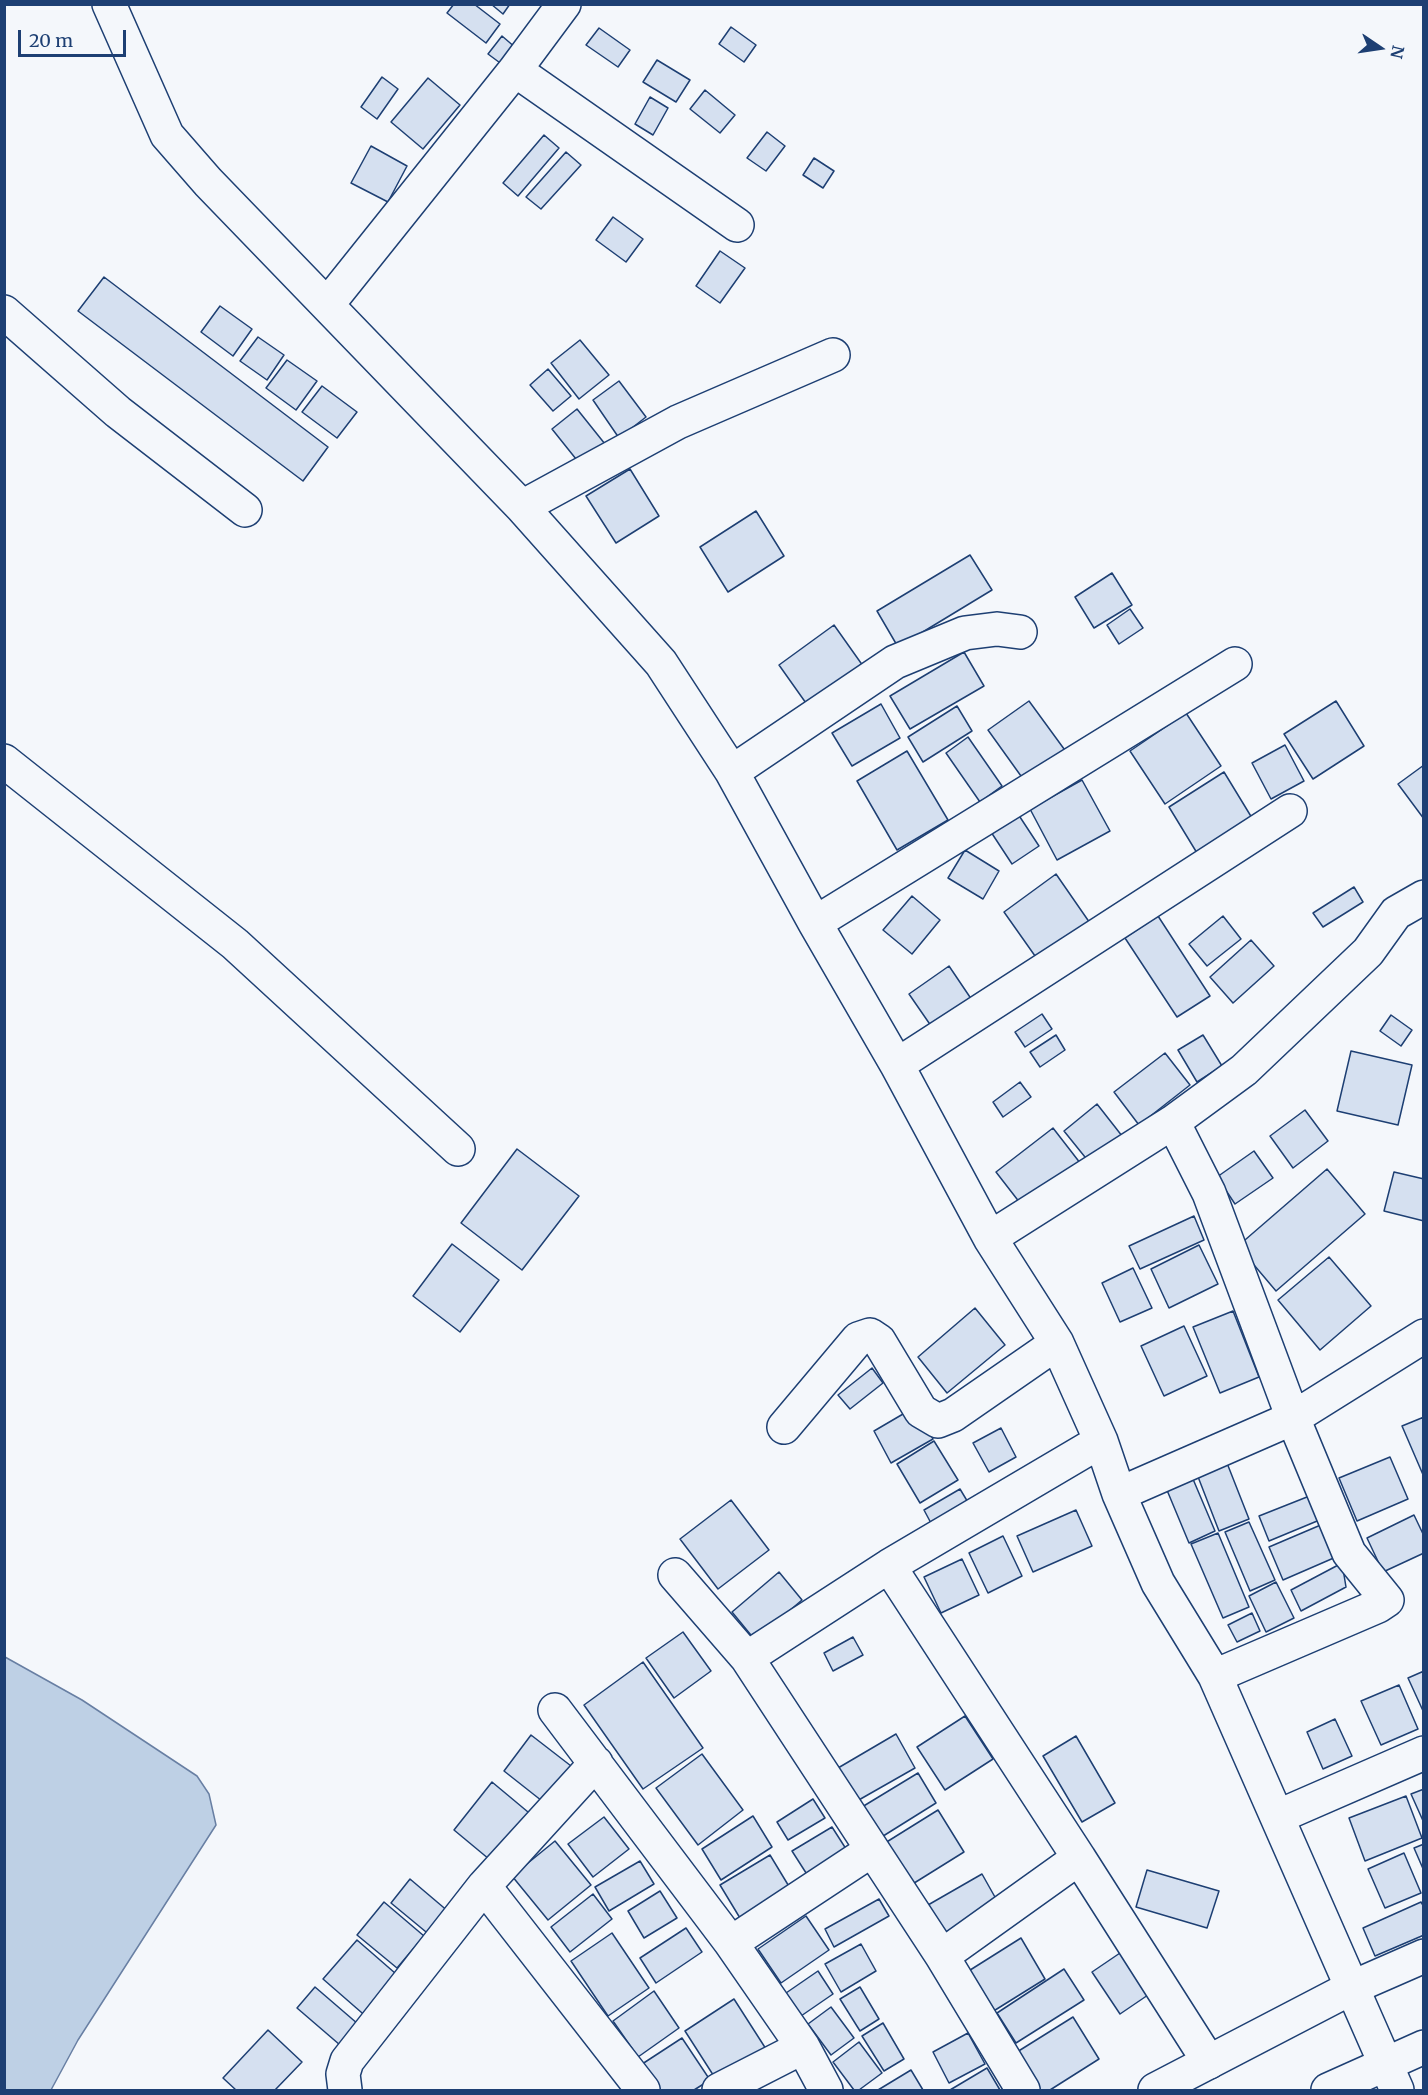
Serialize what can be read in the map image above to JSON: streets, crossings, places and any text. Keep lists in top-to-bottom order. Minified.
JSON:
{"scale_bar":"20 m","north":"right"}
